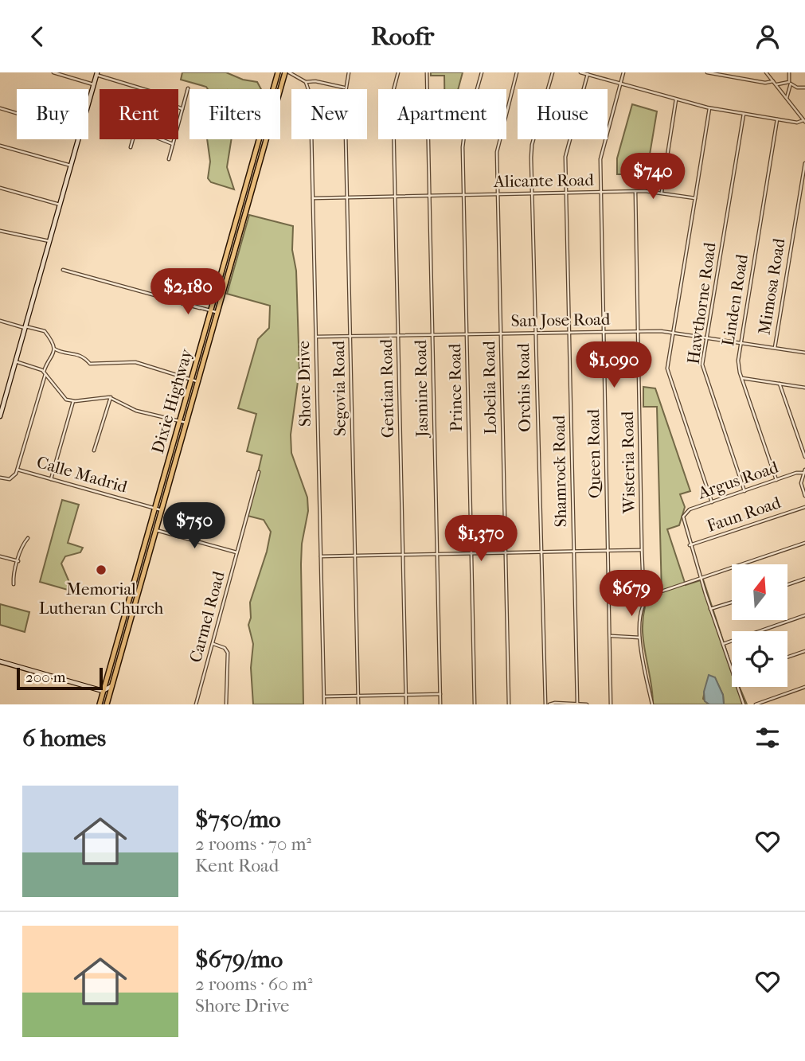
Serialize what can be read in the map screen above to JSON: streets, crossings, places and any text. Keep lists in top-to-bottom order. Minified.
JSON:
{"streets":{"main road":["Dixie Highway"],"street":["Alicante Road","Mimosa Road","Linden Road","Hawthorne Road","San Jose Road","Shore Drive","Prince Road","Lobelia Road","Orchis Road","Segovia Road","Gentian Road","Jasmine Road","Queen Road","Wisteria Road","Shamrock Road","Calle Madrid","Argus Road","Faun Road","Carmel Road"]},"crossings":[["Alicante Road","Shore Drive"],["Alicante Road","Prince Road"],["Alicante Road","Lobelia Road"],["Alicante Road","Orchis Road"],["Alicante Road","Segovia Road"],["Alicante Road","Gentian Road"],["Alicante Road","Jasmine Road"],["Alicante Road","Queen Road"],["Alicante Road","Wisteria Road"],["Alicante Road","Shamrock Road"],["Mimosa Road","San Jose Road"],["Linden Road","San Jose Road"],["Linden Road","Argus Road"],["Hawthorne Road","San Jose Road"],["Hawthorne Road","Argus Road"],["San Jose Road","Shore Drive"],["San Jose Road","Prince Road"],["San Jose Road","Lobelia Road"],["San Jose Road","Orchis Road"],["San Jose Road","Segovia Road"],["San Jose Road","Gentian Road"],["San Jose Road","Jasmine Road"],["San Jose Road","Queen Road"],["San Jose Road","Wisteria Road"],["San Jose Road","Shamrock Road"],["Dixie Highway","Calle Madrid"],["Argus Road","Faun Road"]],"places":["Memorial Lutheran Church"],"scale_bar":"200 m","north":"top","page":{"header":"Roofr","chip":["Buy","Rent","Filters","New","Apartment","House"],"price":["$740","$2,180","$1,090","$750","$1,370","$679"],"scale":"200 m","heading":"6 homes","list":[{"name":"$750/mo","note":"2 rooms · 70 m² · Kent Road"},{"name":"$679/mo","note":"2 rooms · 60 m² · Shore Drive"}]}}
